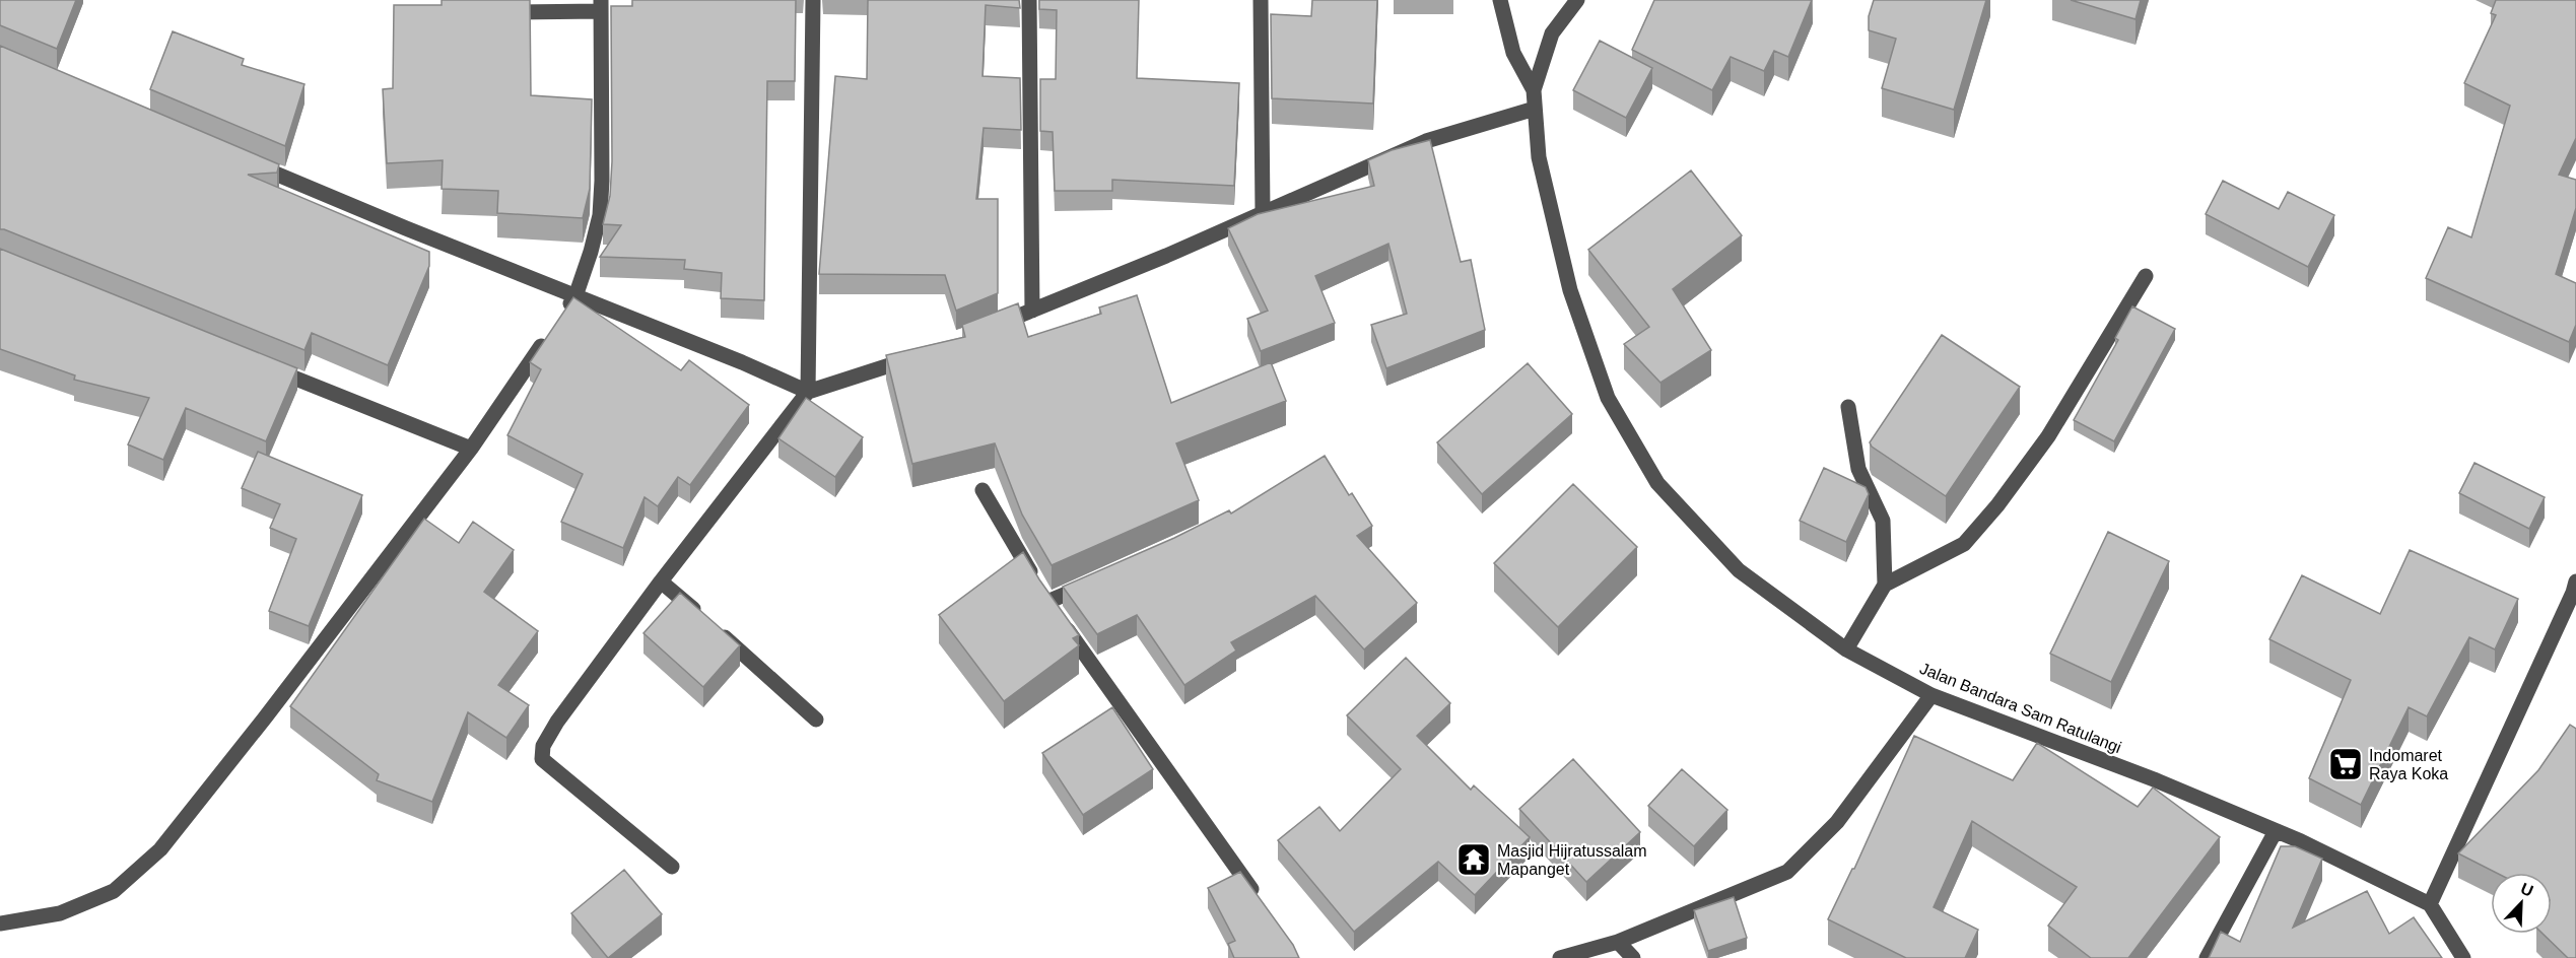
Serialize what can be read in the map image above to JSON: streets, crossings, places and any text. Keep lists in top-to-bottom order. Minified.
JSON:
{"streets":{"street":["Jalan Bandara Sam Ratulangi"]},"places":{"supermarket":["Indomaret Raya Koka"],"temple":["Masjid Hijratussalam Mapanget"]},"north":"top right"}
